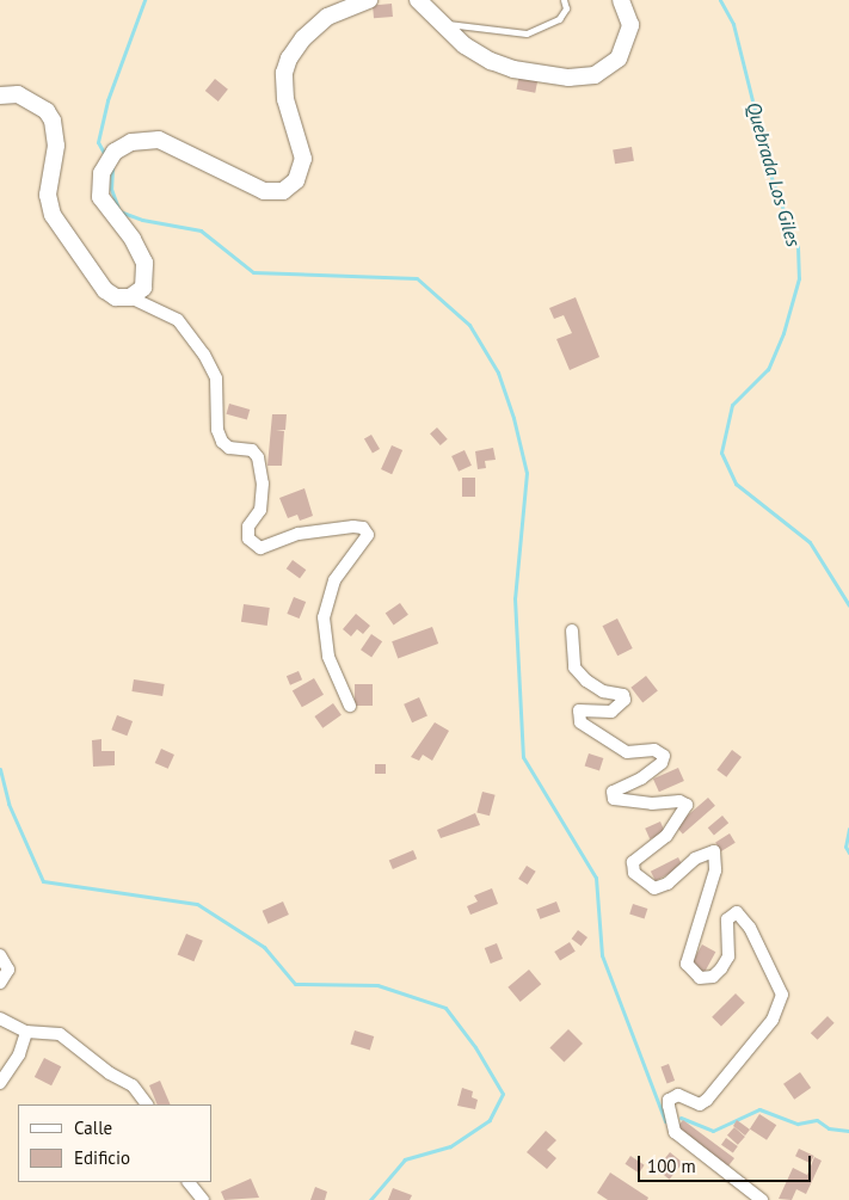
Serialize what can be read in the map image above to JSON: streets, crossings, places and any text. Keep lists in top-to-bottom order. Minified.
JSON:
{"water":["Quebrada Los Giles"],"legend":["Calle","Edificio"],"scale_bar":"100 m"}
